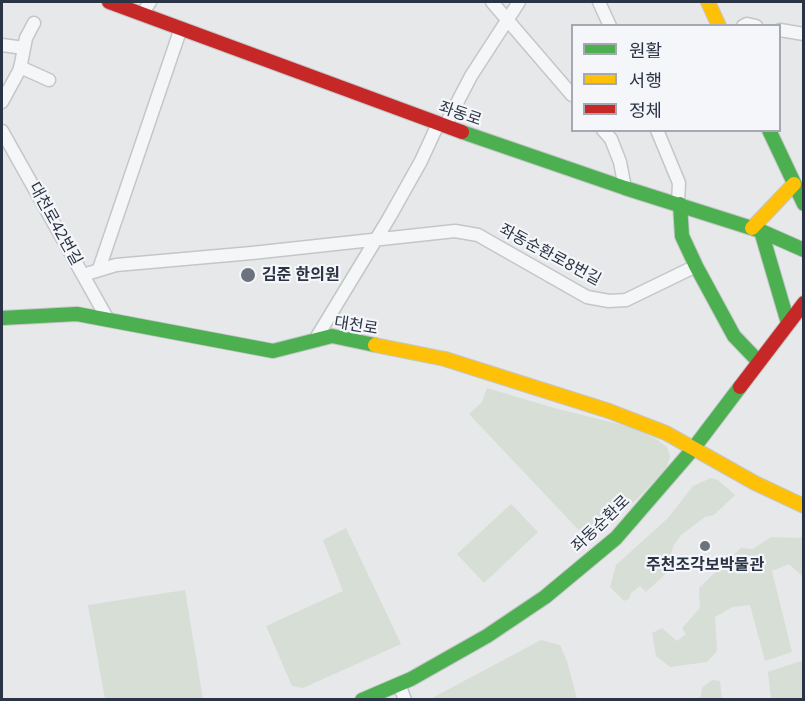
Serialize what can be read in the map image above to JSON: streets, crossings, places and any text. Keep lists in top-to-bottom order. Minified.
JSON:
{"streets":{"street":["좌동로","대천로42번길","좌동순환로8번길","대천로","좌동순환로"]},"crossings":[["대천로42번길","좌동순환로8번길"],["대천로42번길","대천로"],["대천로","좌동순환로"]],"places":["김준 한의원","주천조각보박물관"],"legend":["원활","서행","정체"]}
